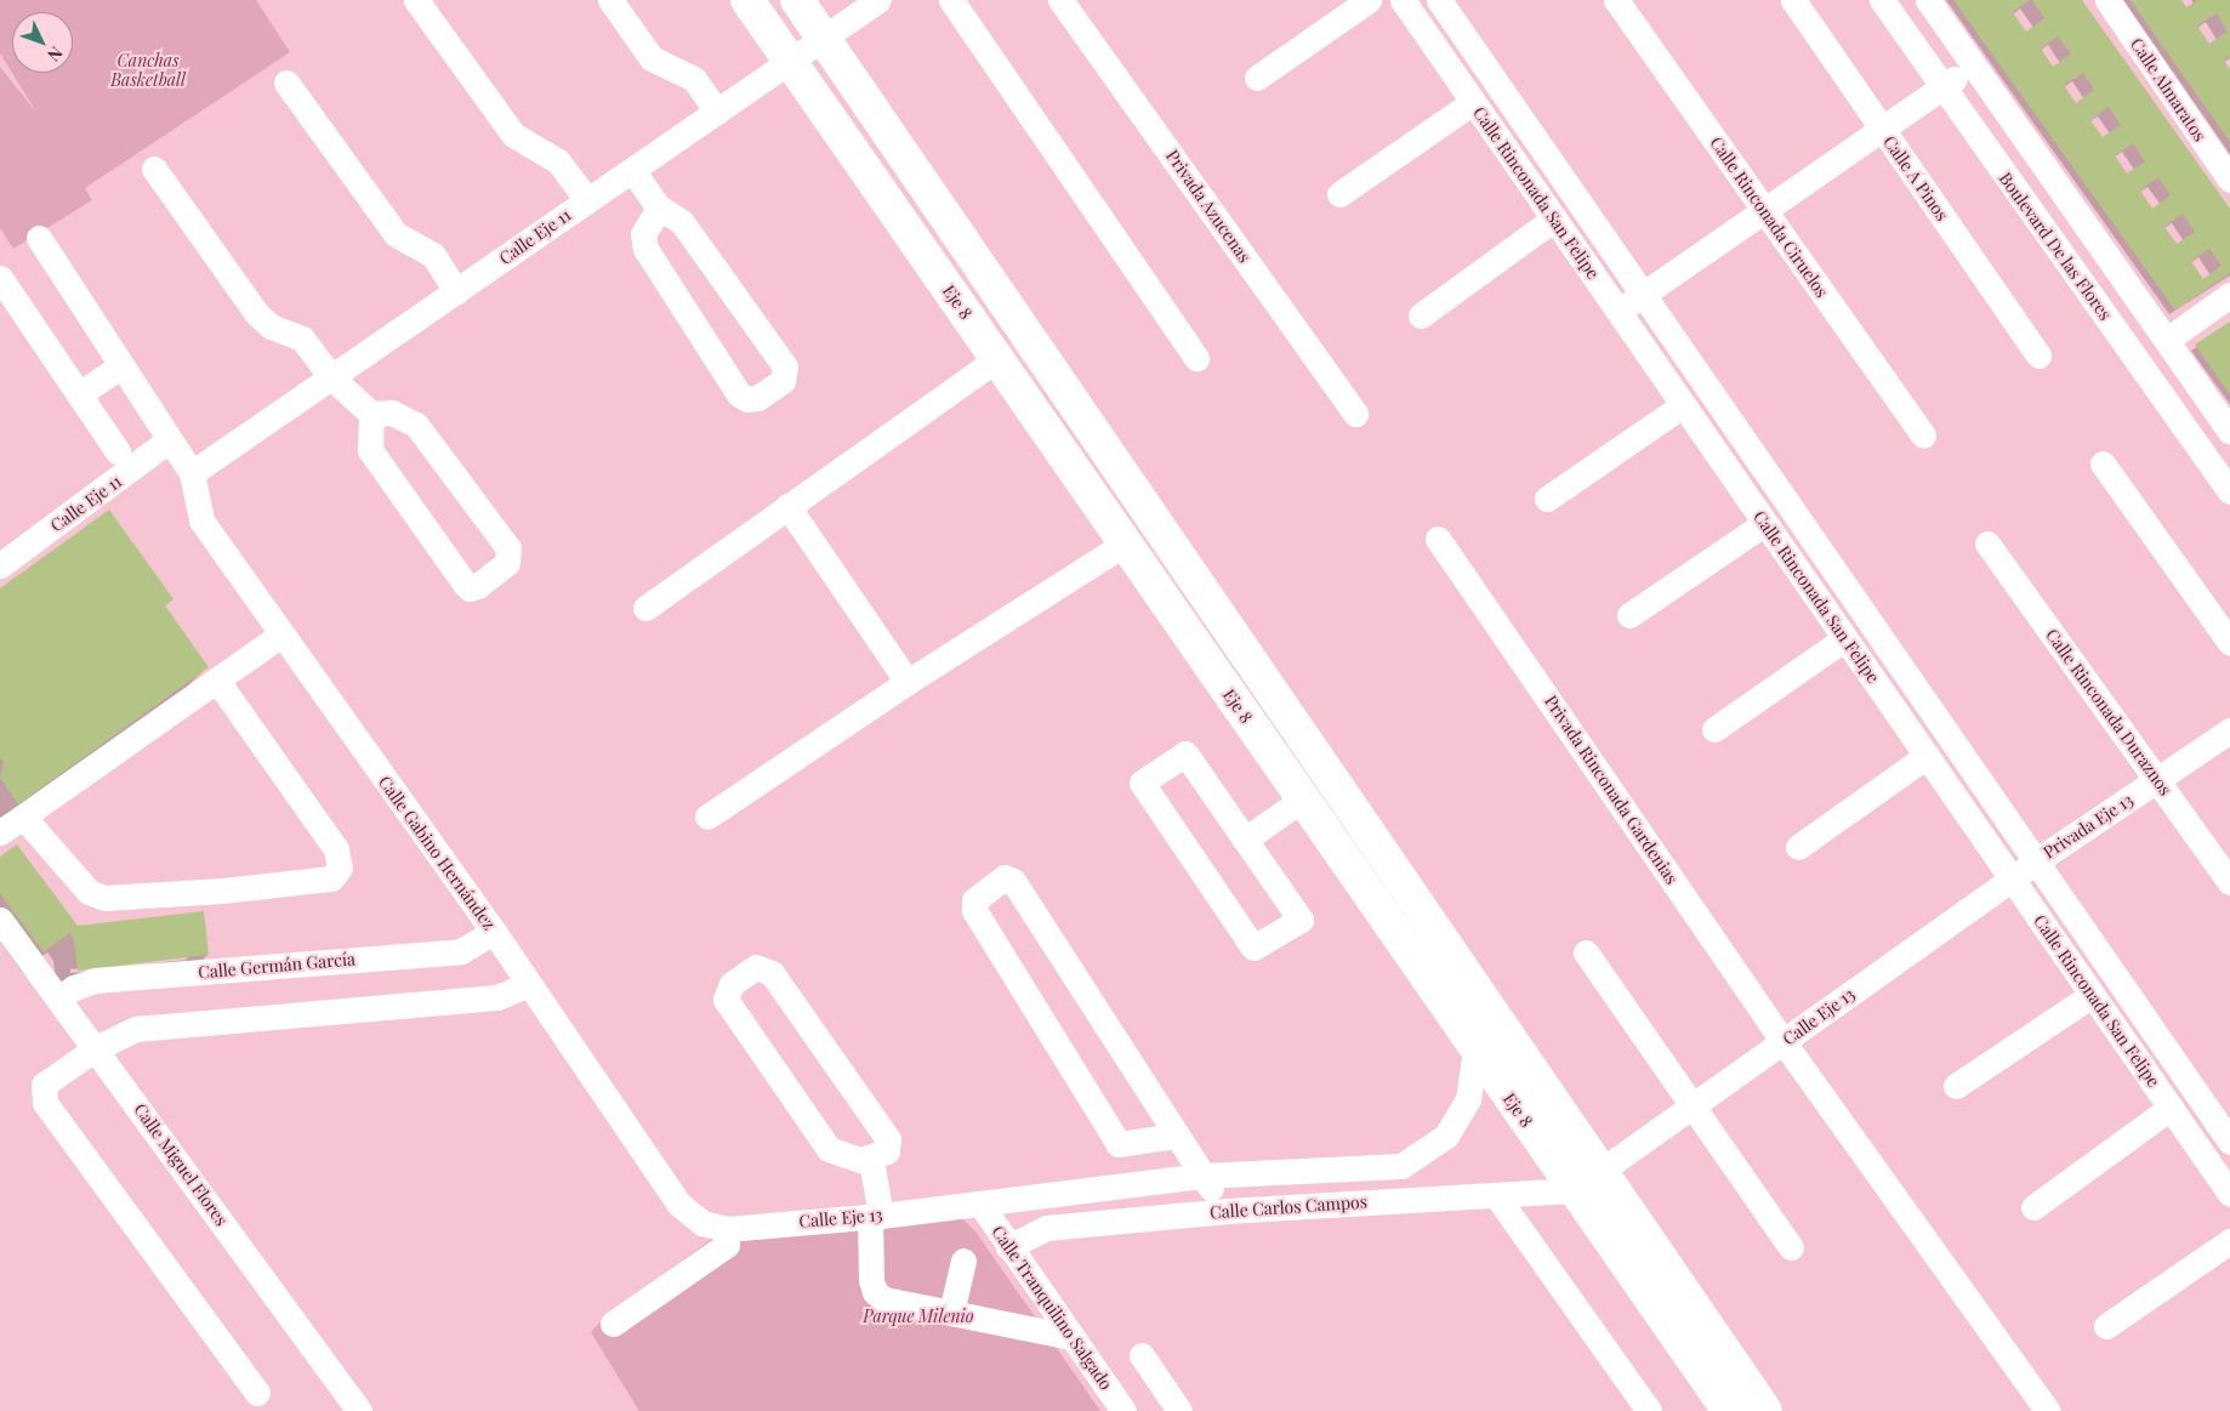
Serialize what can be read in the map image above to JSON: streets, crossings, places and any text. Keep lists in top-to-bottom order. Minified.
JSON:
{"streets":{"main road":["Eje 8"],"street":["Calle Almaratos","Calle A Pinos","Calle Rinconada San Felipe","Privada Azucenas","Calle Rinconada Ciruelos","Calle Eje 11","Boulevard De las Flores","Calle Rinconada Duraznos","Privada Rinconada Gardenias","Privada Eje 13","Calle Gabino Hernández","Calle Germán García","Calle Eje 13","Calle Miguel Flores","Calle Carlos Campos","Calle Tranquilino Salgado"]},"crossings":[["Calle Rinconada San Felipe","Privada Eje 13"],["Calle Rinconada San Felipe","Calle Eje 13"],["Calle Eje 11","Eje 8"],["Calle Eje 11","Calle Gabino Hernández"],["Eje 8","Calle Eje 13"],["Eje 8","Calle Carlos Campos"],["Calle Rinconada Duraznos","Privada Eje 13"],["Privada Rinconada Gardenias","Calle Eje 13"],["Privada Eje 13","Calle Eje 13"],["Calle Gabino Hernández","Calle Germán García"],["Calle Gabino Hernández","Calle Eje 13"],["Calle Germán García","Calle Miguel Flores"],["Calle Eje 13","Calle Carlos Campos"],["Calle Eje 13","Calle Tranquilino Salgado"],["Calle Carlos Campos","Calle Tranquilino Salgado"]],"parks":["Canchas Basketball","Parque Milenio"],"north":"bottom right"}
